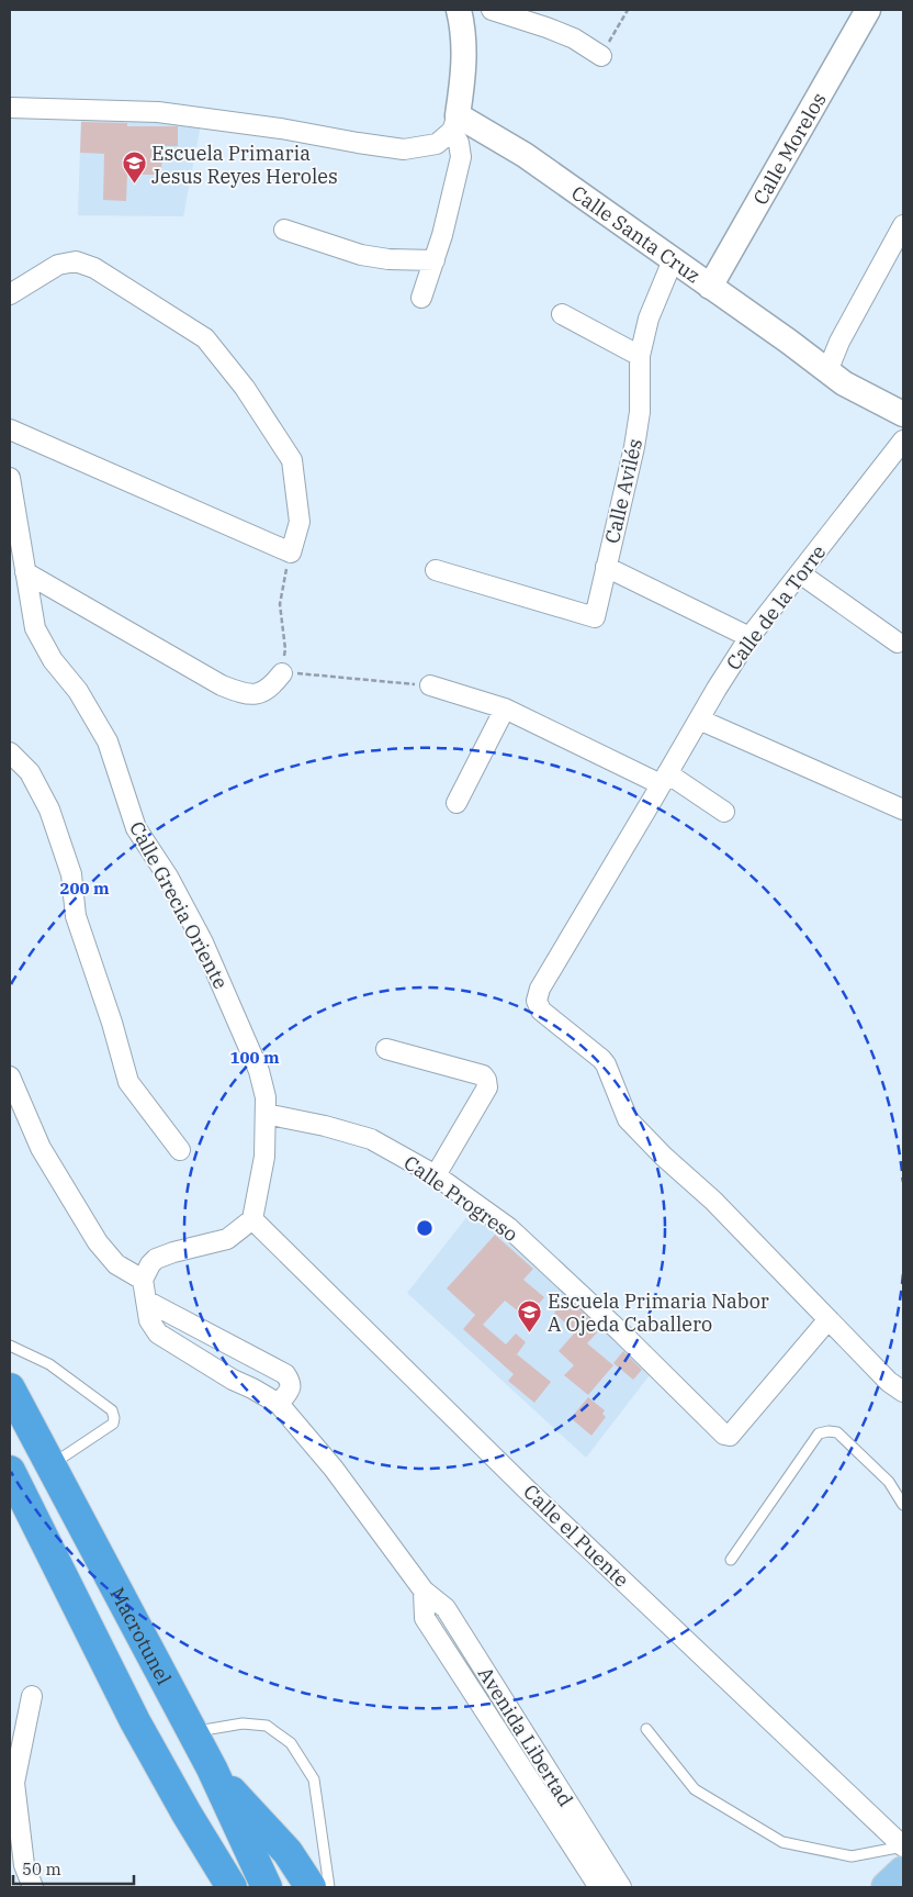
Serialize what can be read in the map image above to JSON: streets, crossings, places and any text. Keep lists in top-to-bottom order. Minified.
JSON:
{"streets":{"highway":["Macrotunel"],"street":["Calle Morelos","Calle Santa Cruz","Calle Avilés","Calle de la Torre","Calle Grecia Oriente","Calle Progreso","Calle el Puente","Avenida Libertad"]},"crossings":[["Calle Morelos","Calle Santa Cruz"],["Calle Santa Cruz","Calle Avilés"],["Calle Avilés","Calle de la Torre"],["Calle de la Torre","Calle Progreso"],["Calle Grecia Oriente","Calle Progreso"],["Calle Grecia Oriente","Calle el Puente"]],"places":{"school or university":["Escuela Primaria Jesus Reyes Heroles","Escuela Primaria Nabor A Ojeda Caballero"]},"scale_bar":"50 m","rings":["200 m","100 m"]}
